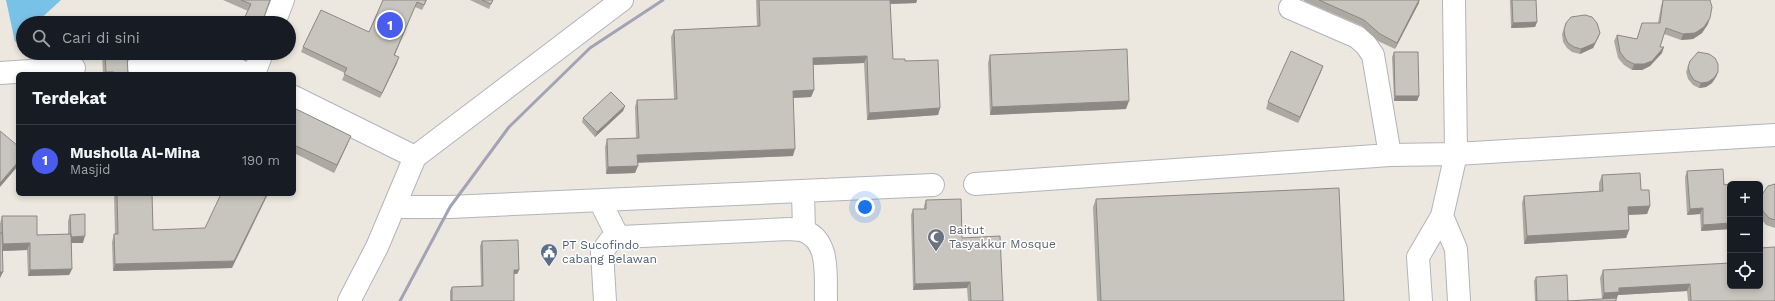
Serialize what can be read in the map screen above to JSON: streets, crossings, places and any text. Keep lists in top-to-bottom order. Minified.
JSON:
{"places":{"mosque":["Baitut Tasyakkur Mosque"],"public building":["PT Sucofindo cabang Belawan"]},"page":{"pins":"1","search":"Cari di sini","heading":"Terdekat","list":[{"mark":"1","name":"Musholla Al-Mina","note":"Masjid","value":"190 m"}],"map_buttons":["+","−"]}}
